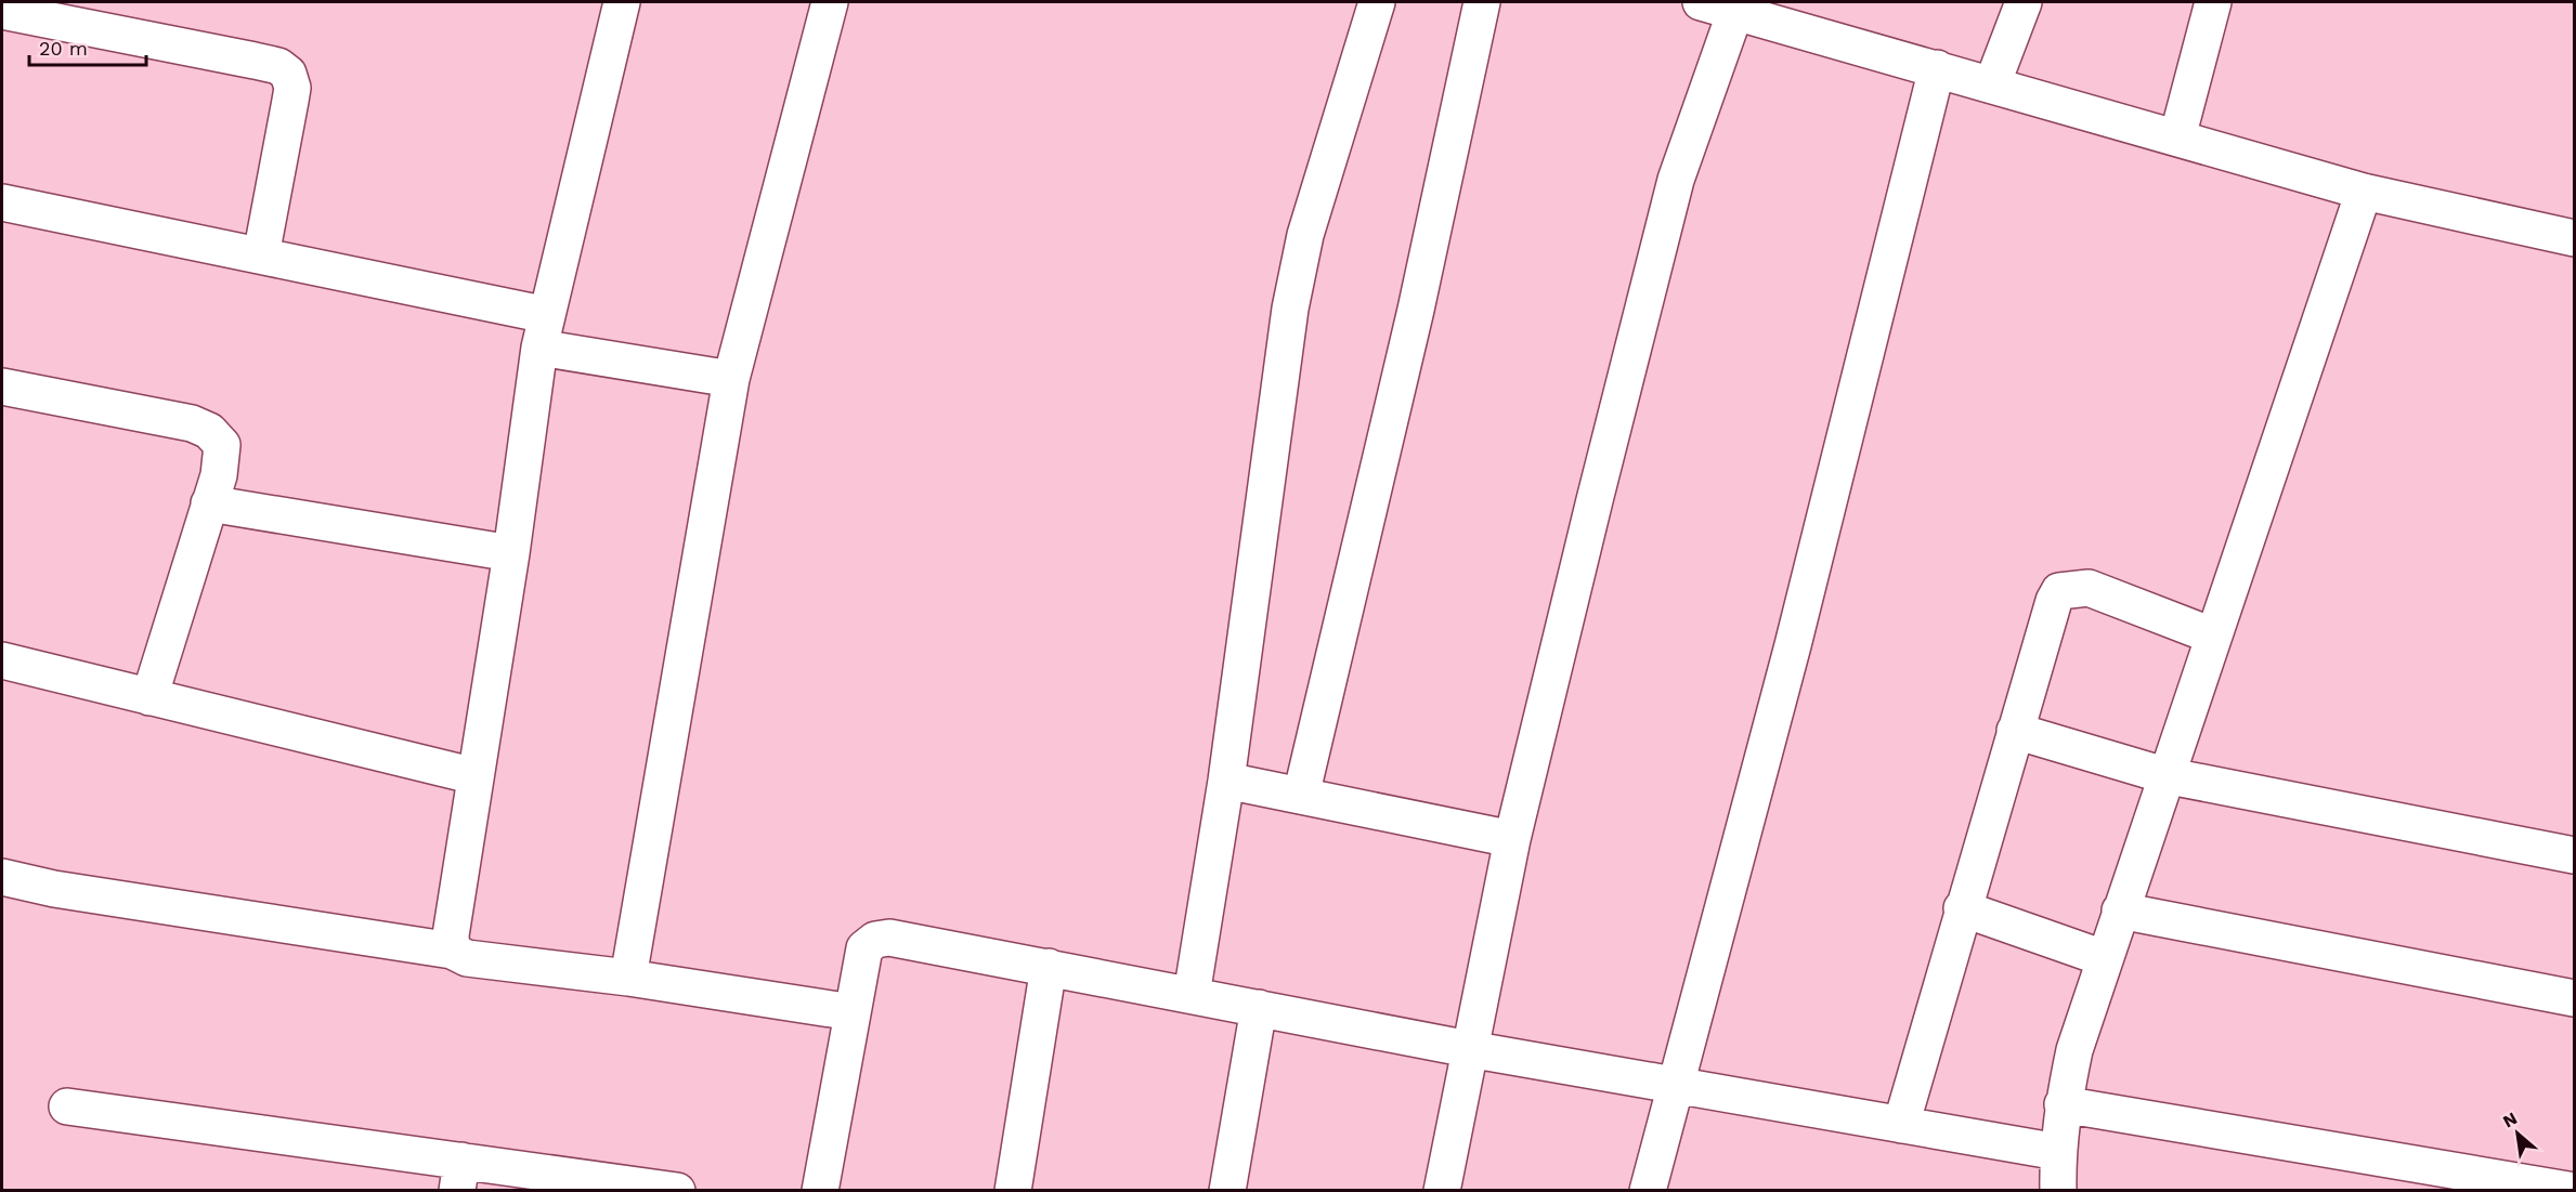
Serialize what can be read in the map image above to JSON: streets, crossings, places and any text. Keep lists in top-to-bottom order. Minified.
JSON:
{"scale_bar":"20 m","north":"top left"}
